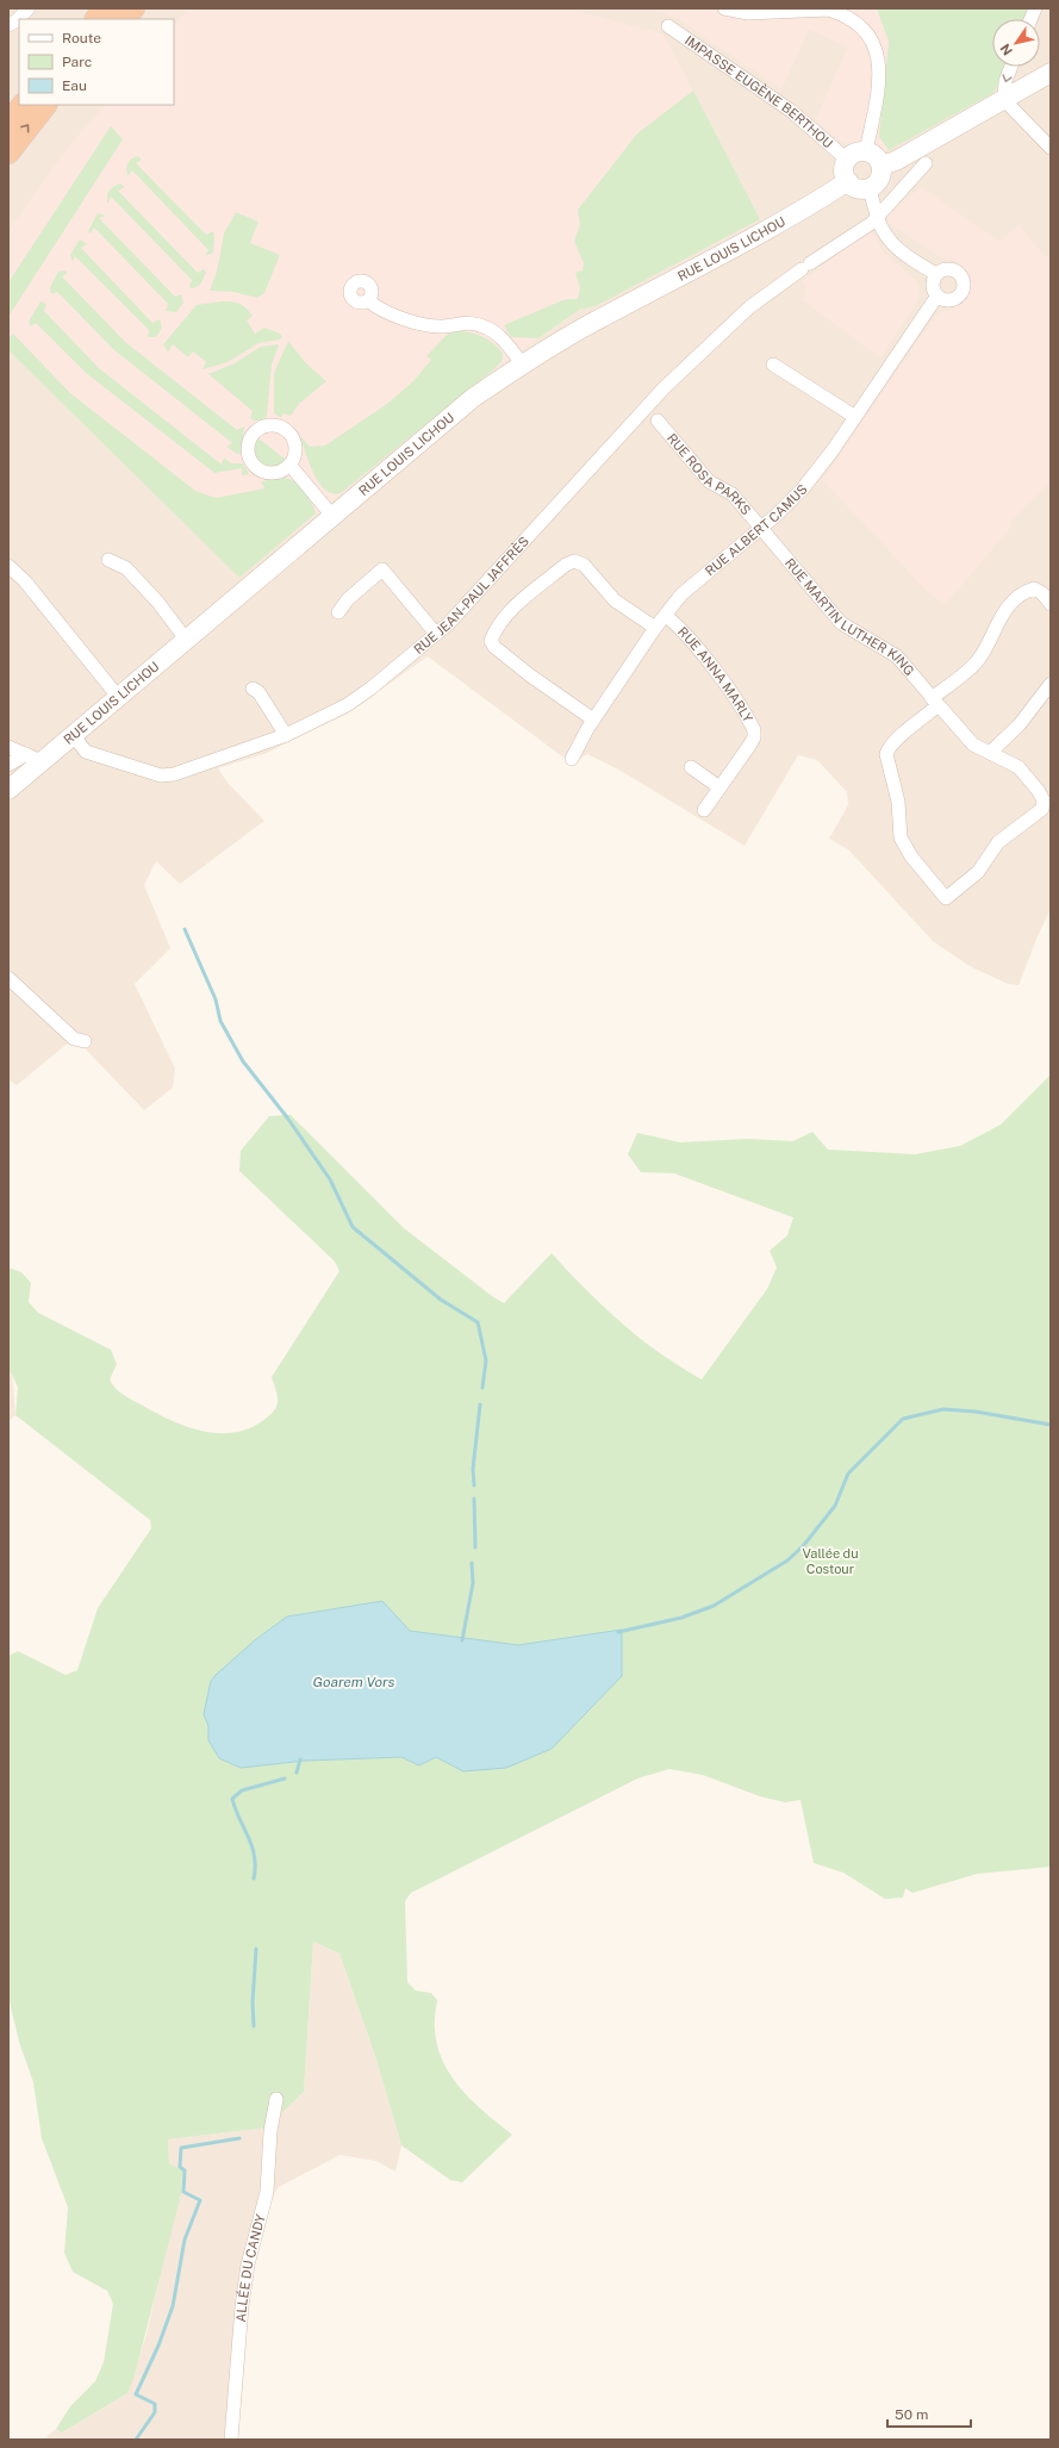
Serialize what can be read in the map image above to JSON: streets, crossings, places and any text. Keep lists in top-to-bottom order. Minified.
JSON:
{"streets":{"main road":["RUE LOUIS LICHOU"],"street":["IMPASSE EUGÈNE BERTHOU","RUE ROSA PARKS","RUE ALBERT CAMUS","RUE JEAN-PAUL JAFFRÈS","RUE MARTIN LUTHER KING","RUE ANNA MARLY","ALLÉE DU CANDY"]},"crossings":[["IMPASSE EUGÈNE BERTHOU","RUE LOUIS LICHOU"],["RUE LOUIS LICHOU","RUE JEAN-PAUL JAFFRÈS"],["RUE ROSA PARKS","RUE ALBERT CAMUS"],["RUE ROSA PARKS","RUE MARTIN LUTHER KING"],["RUE ALBERT CAMUS","RUE MARTIN LUTHER KING"],["RUE ALBERT CAMUS","RUE ANNA MARLY"]],"water":["Goarem Vors"],"parks":["Vallée du Costour"],"legend":["Route","Parc","Eau"],"scale_bar":"50 m","north":"bottom left"}
